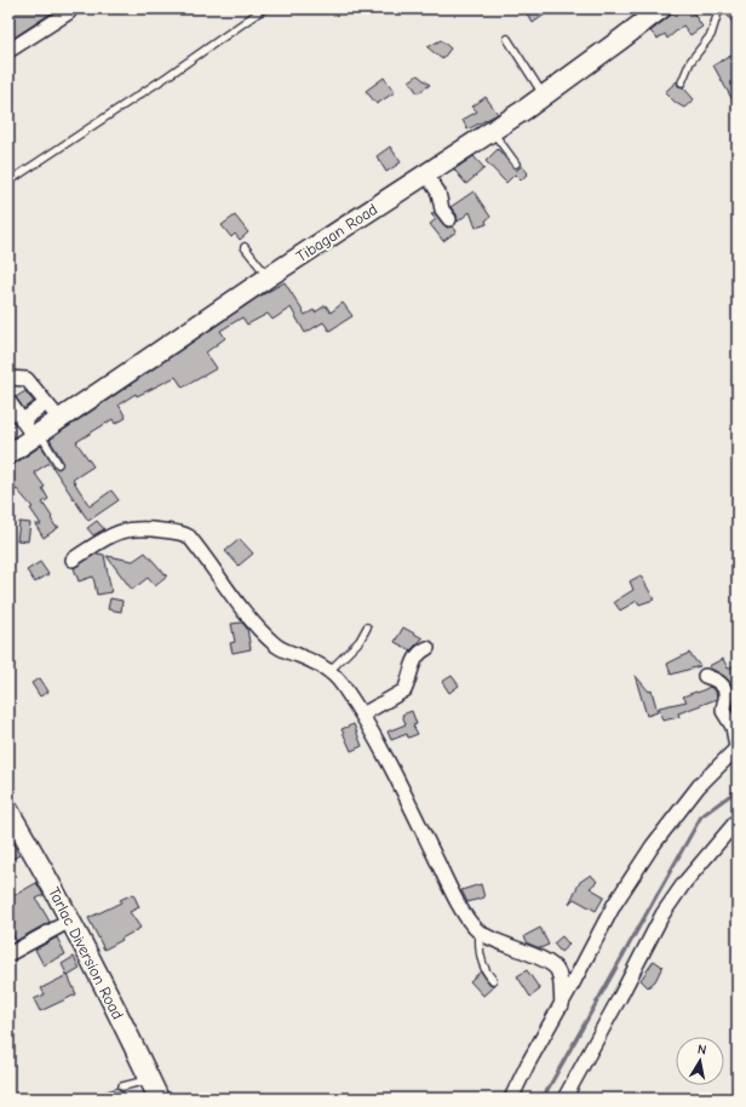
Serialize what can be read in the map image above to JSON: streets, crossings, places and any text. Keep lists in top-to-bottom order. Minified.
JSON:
{"streets":{"main road":["Tibagan Road","Tarlac Diversion Road"]},"north":"top"}
